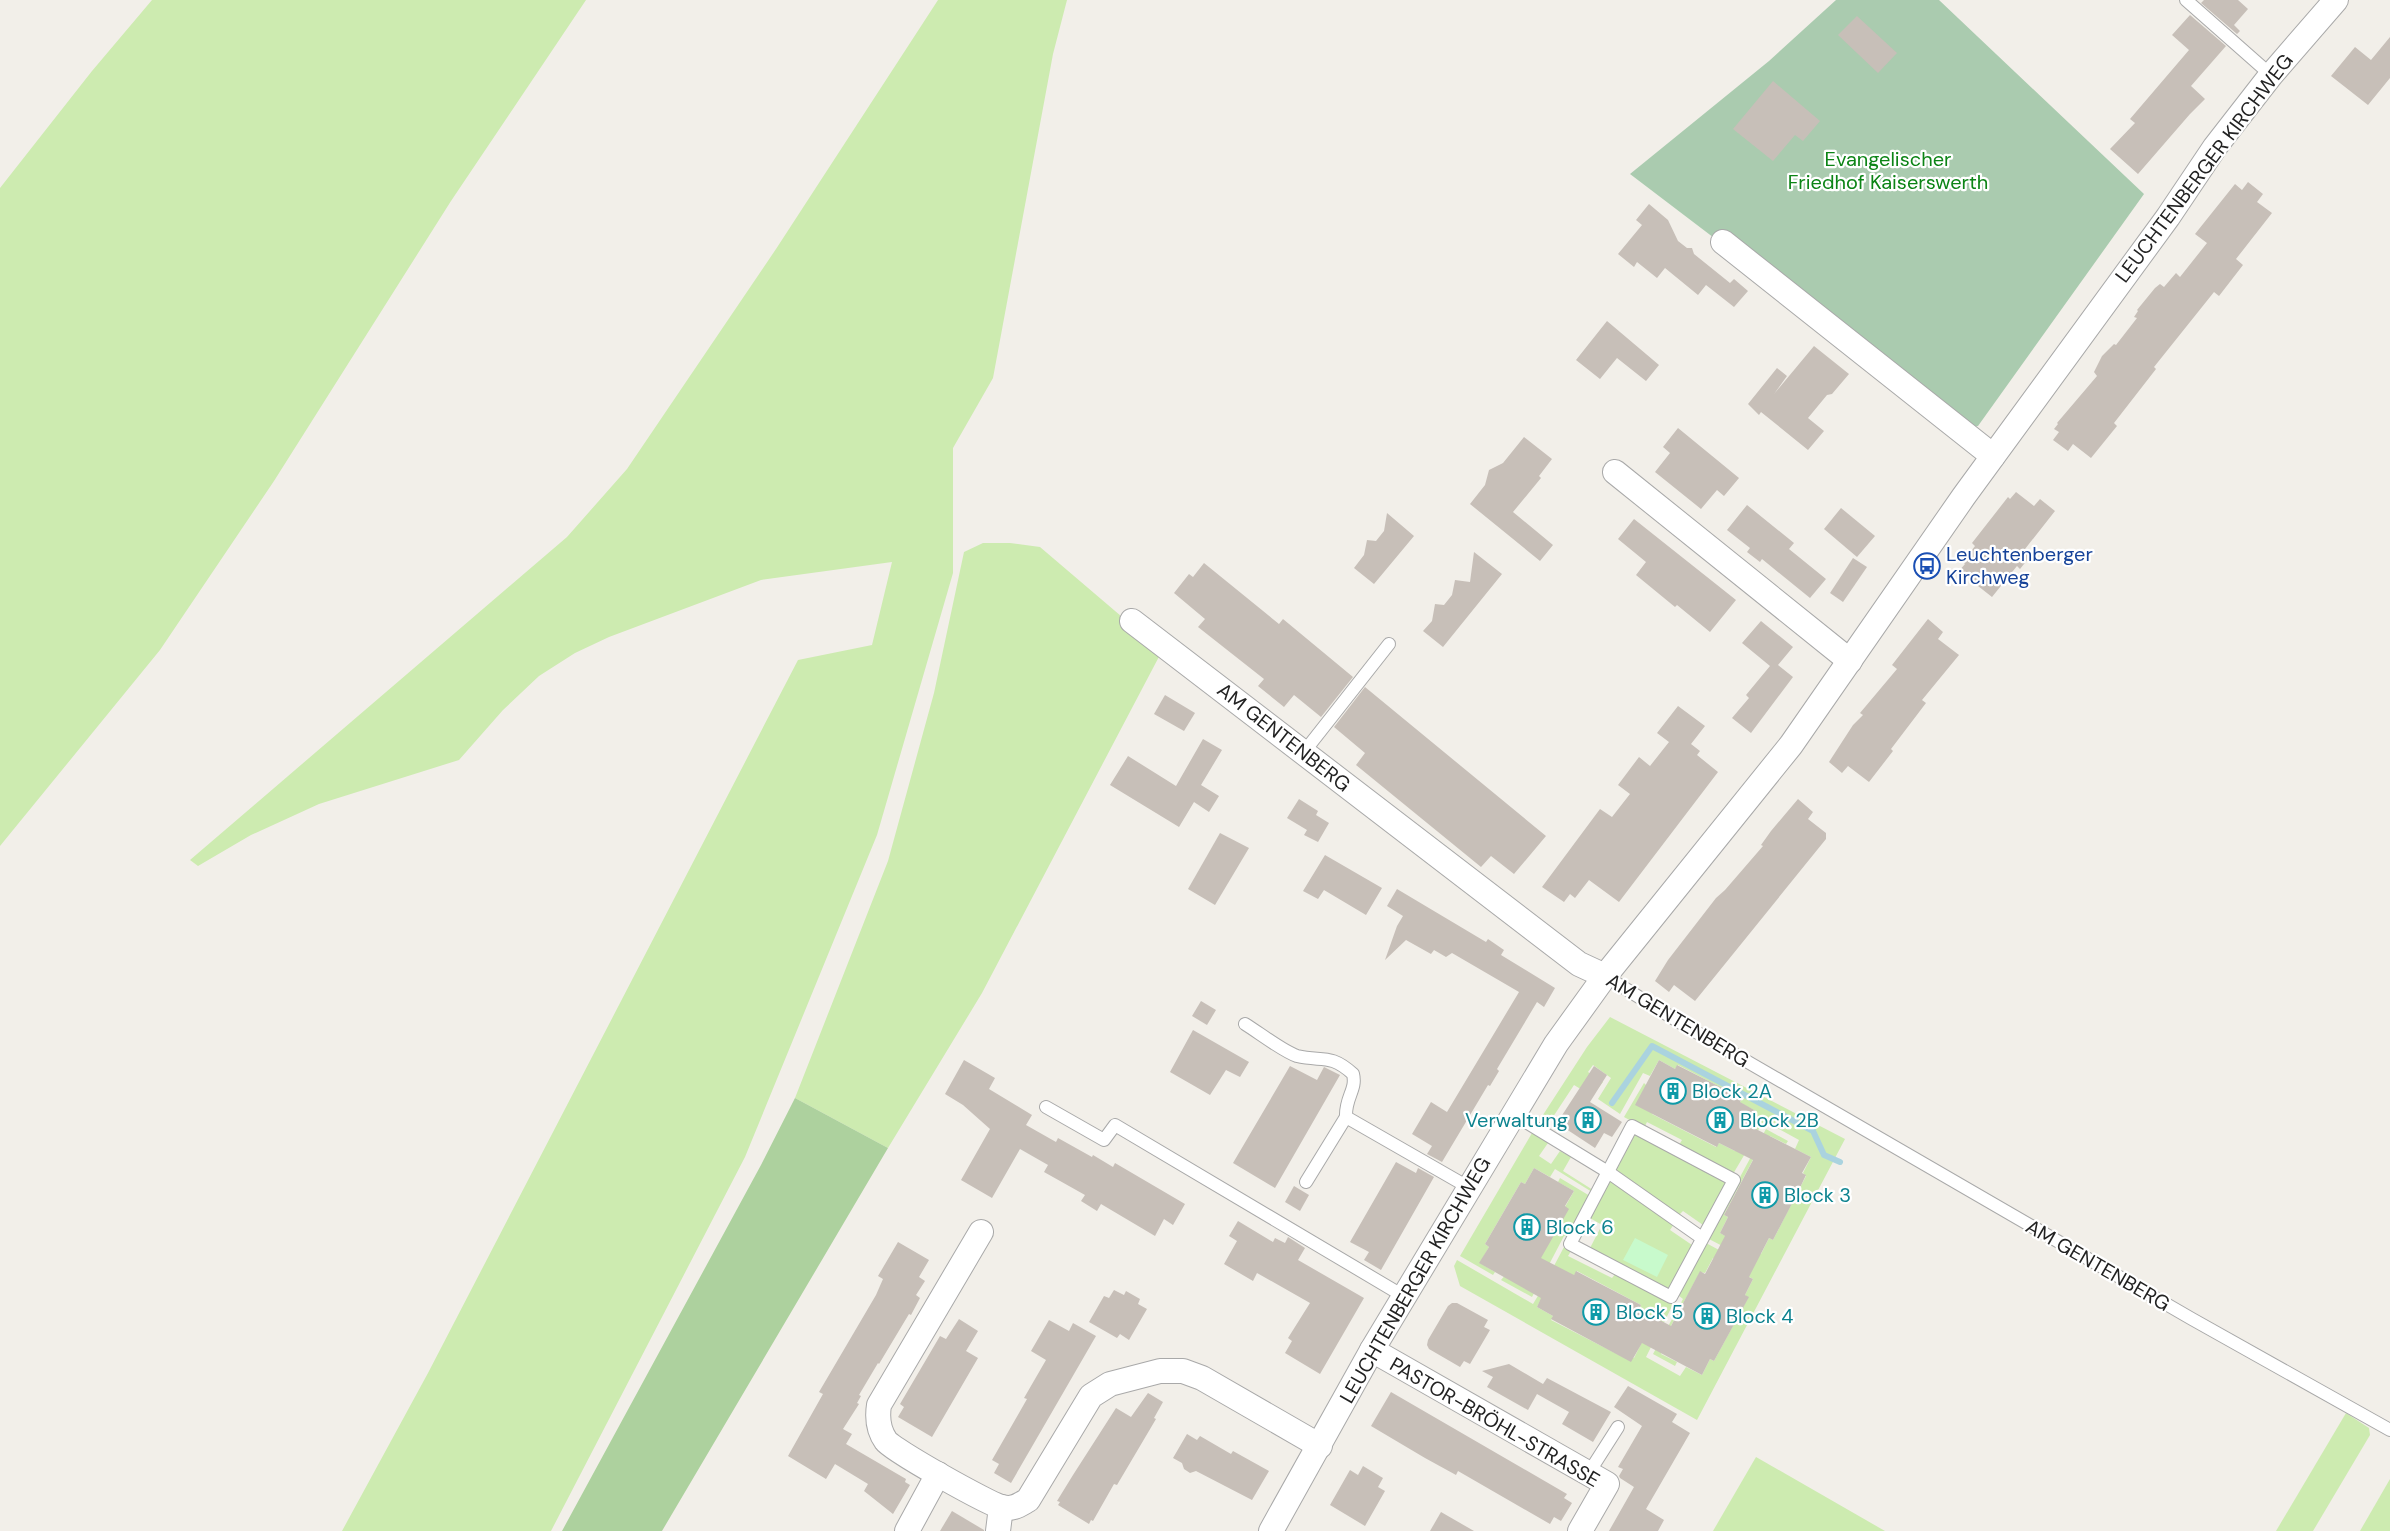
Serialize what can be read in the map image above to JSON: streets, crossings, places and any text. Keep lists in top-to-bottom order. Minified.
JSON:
{"streets":{"street":["LEUCHTENBERGER KIRCHWEG","AM GENTENBERG","PASTOR-BRÖHL-STRASSE"]},"crossings":[["LEUCHTENBERGER KIRCHWEG","AM GENTENBERG"],["LEUCHTENBERGER KIRCHWEG","PASTOR-BRÖHL-STRASSE"]],"parks":["Evangelischer Friedhof Kaiserswerth"],"places":{"bus stop":["Leuchtenberger Kirchweg"],"building":["Block 2A","Verwaltung","Block 2B","Block 3","Block 6","Block 5","Block 4"]}}
